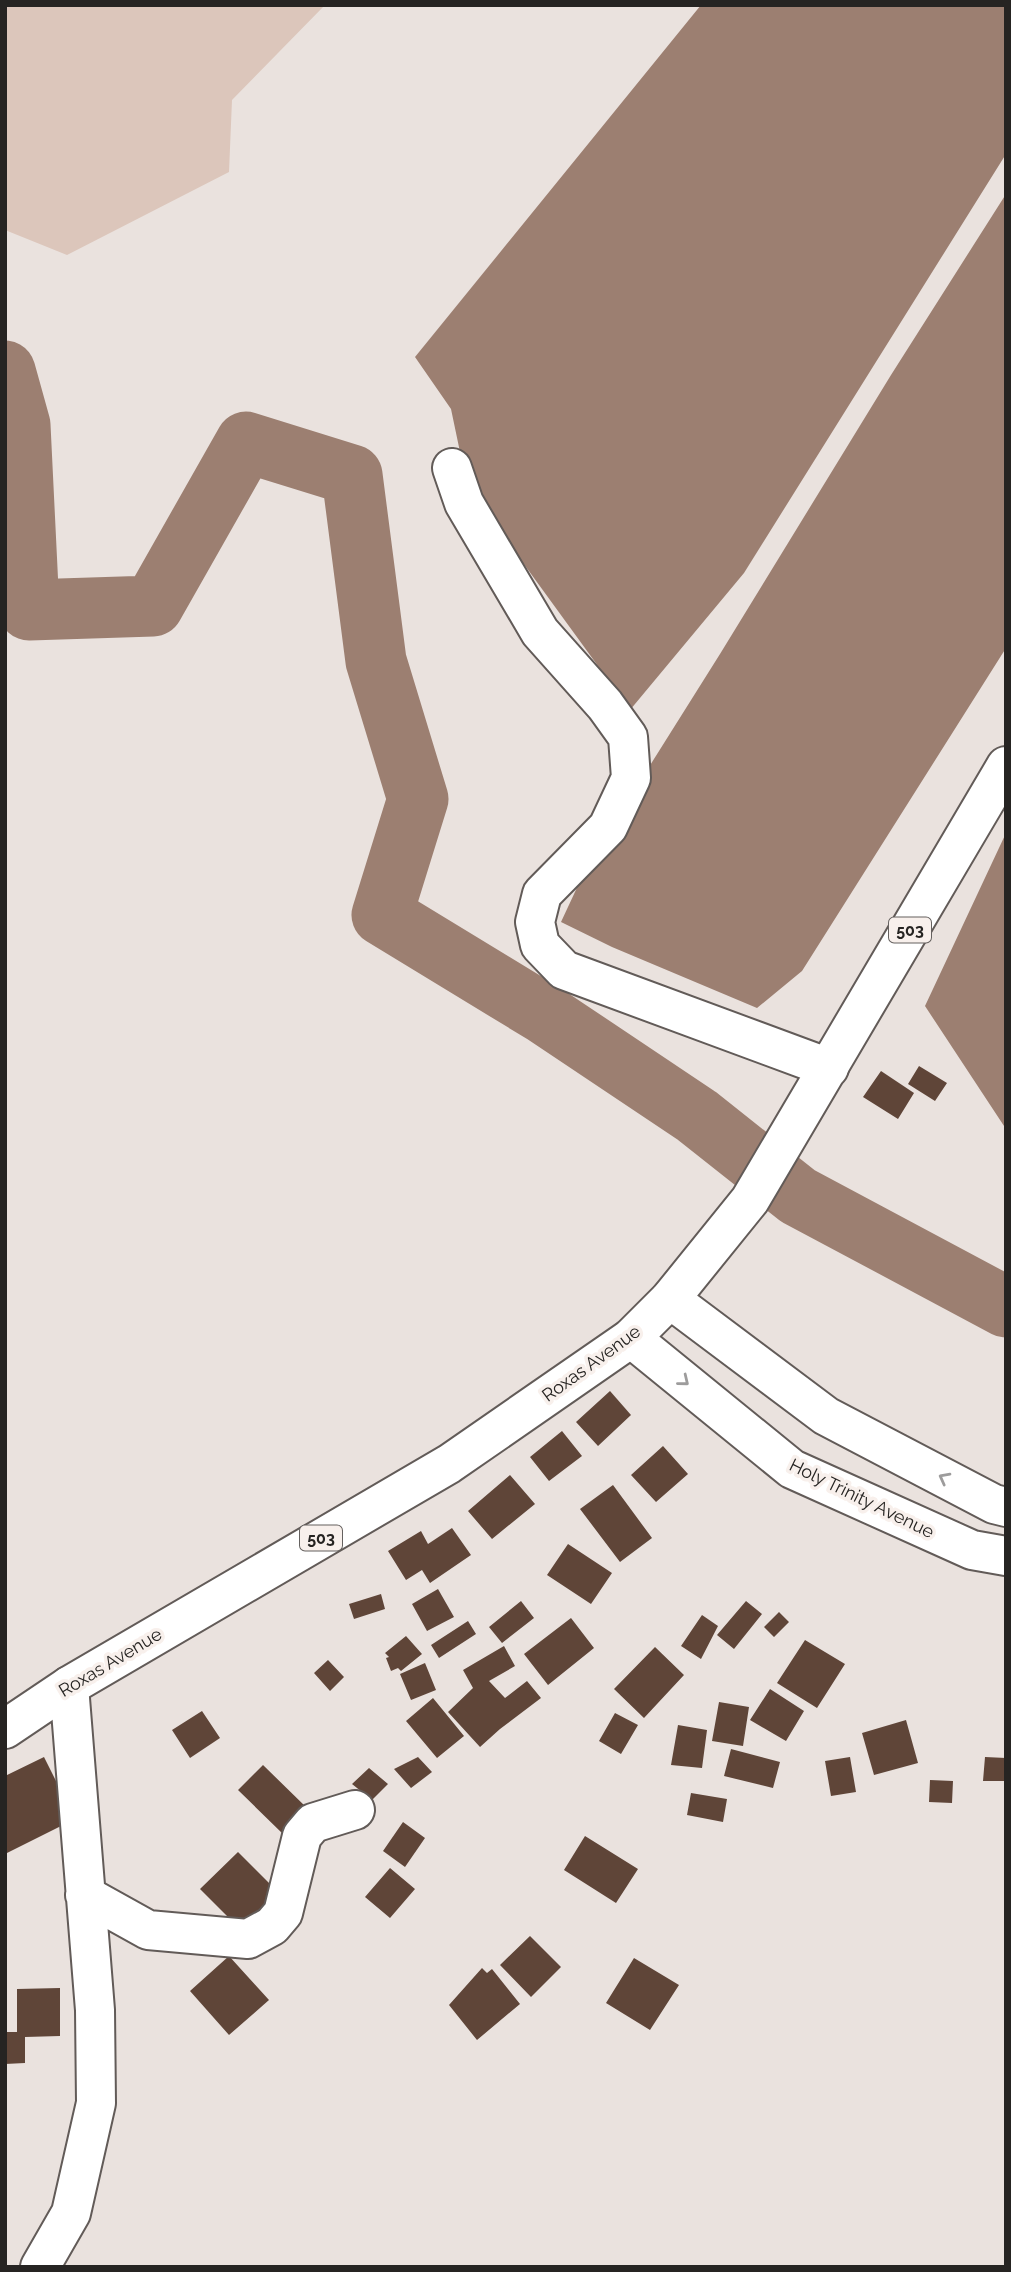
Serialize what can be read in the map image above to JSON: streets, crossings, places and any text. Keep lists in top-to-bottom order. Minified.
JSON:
{"streets":{"main road":["503","Roxas Avenue","Holy Trinity Avenue"]},"crossings":[["Roxas Avenue","Holy Trinity Avenue"]]}
